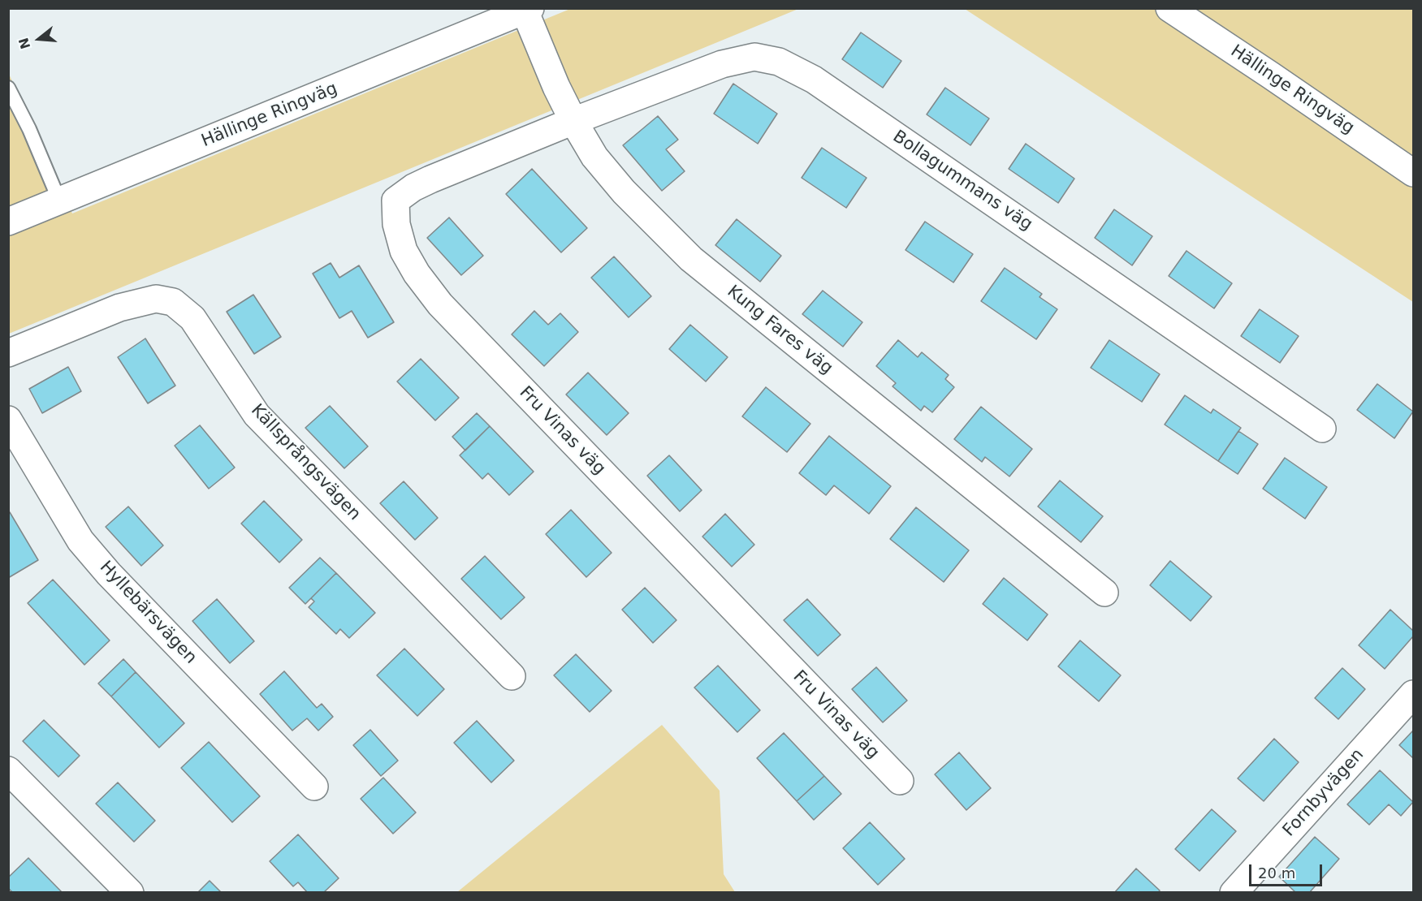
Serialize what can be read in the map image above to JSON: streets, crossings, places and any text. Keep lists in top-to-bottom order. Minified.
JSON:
{"streets":{"street":["Hällinge Ringväg","Bollagummans väg","Kung Fares väg","Fru Vinas väg","Källsprångsvägen","Hyllebärsvägen","Fornbyvägen"]},"crossings":[["Hällinge Ringväg","Kung Fares väg"],["Bollagummans väg","Kung Fares väg"],["Bollagummans väg","Fru Vinas väg"],["Kung Fares väg","Fru Vinas väg"]],"scale_bar":"20 m","north":"left"}
